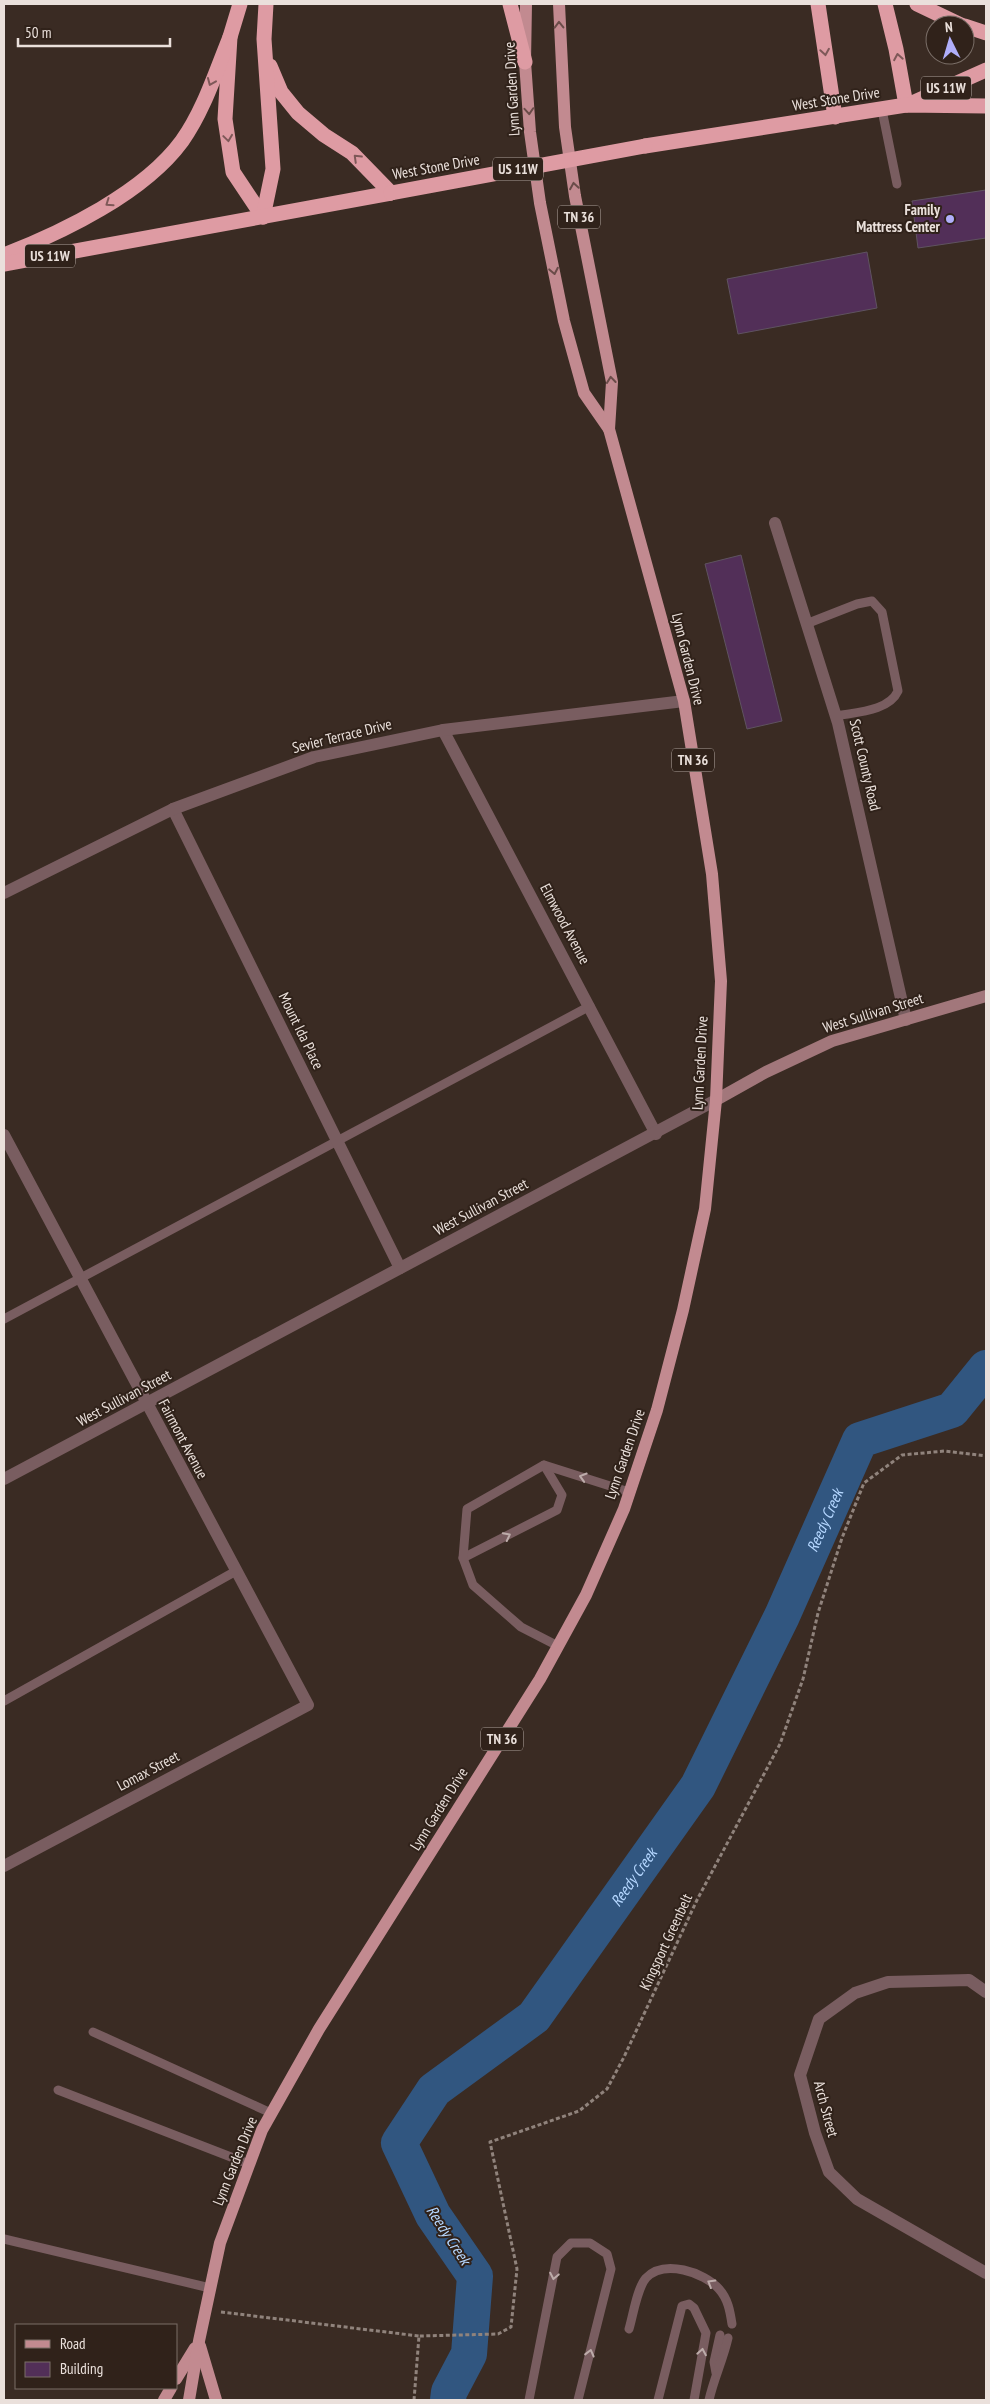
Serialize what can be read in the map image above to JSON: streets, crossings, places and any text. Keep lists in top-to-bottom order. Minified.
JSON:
{"streets":{"highway":["US 11W","West Stone Drive"],"main road":["Lynn Garden Drive","TN 36"],"street":["Sevier Terrace Drive","Scott County Road","Elmwood Avenue","West Sullivan Street","Mount Ida Place","Fairmont Avenue","Lomax Street","Arch Street"],"path":["Kingsport Greenbelt"]},"crossings":[["Lynn Garden Drive","Sevier Terrace Drive"],["Lynn Garden Drive","West Sullivan Street"],["Lynn Garden Drive","Kingsport Greenbelt"],["Sevier Terrace Drive","Elmwood Avenue"],["Sevier Terrace Drive","Mount Ida Place"],["Scott County Road","West Sullivan Street"],["Elmwood Avenue","West Sullivan Street"],["West Sullivan Street","Mount Ida Place"],["West Sullivan Street","Fairmont Avenue"],["Fairmont Avenue","Lomax Street"]],"water":["Reedy Creek"],"places":["Family Mattress Center"],"legend":["Road","Building"],"scale_bar":"50 m","north":"top"}
